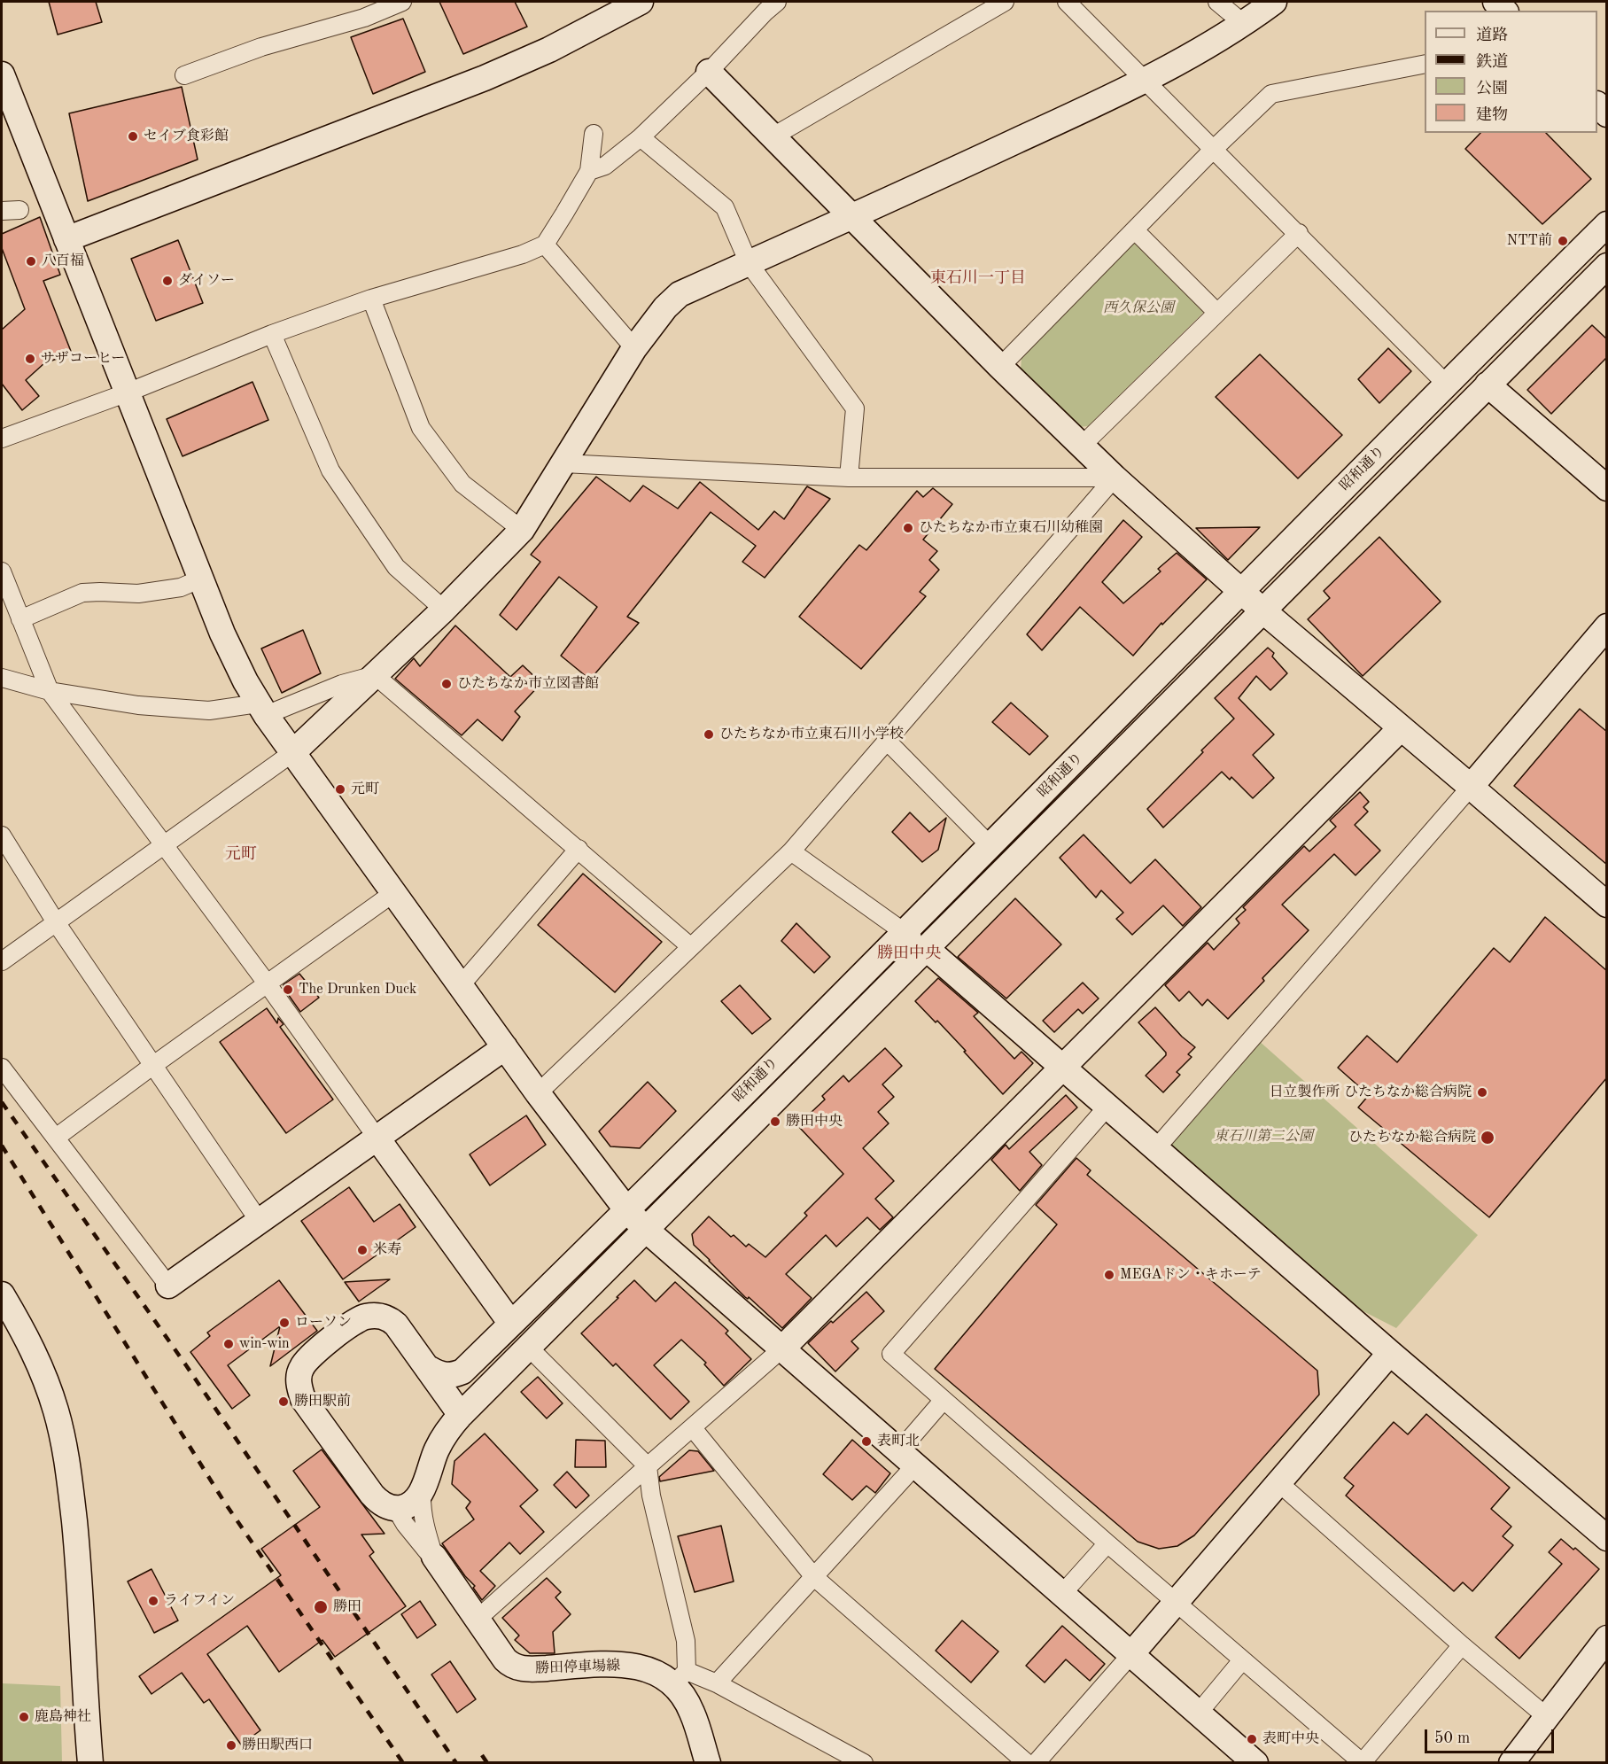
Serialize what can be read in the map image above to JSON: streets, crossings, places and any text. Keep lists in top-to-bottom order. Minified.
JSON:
{"streets":{"street":["昭和通り","勝田停車場線"]},"districts":["東石川一丁目","元町","勝田中央"],"parks":["西久保公園","東石川第二公園"],"places":["セイブ食彩館","NTT前","八百福","ダイソー","サザコーヒー","ひたちなか市立東石川幼稚園","ひたちなか市立図書館","ひたちなか市立東石川小学校","元町","The Drunken Duck","日立製作所 ひたちなか総合病院","勝田中央","ひたちなか総合病院","米寿","MEGAドン・キホーテ","ローソン","win-win","勝田駅前","表町北","ライフイン","勝田","鹿島神社","表町中央","勝田駅西口"],"legend":["道路","鉄道","公園","建物"],"scale_bar":"50 m"}
